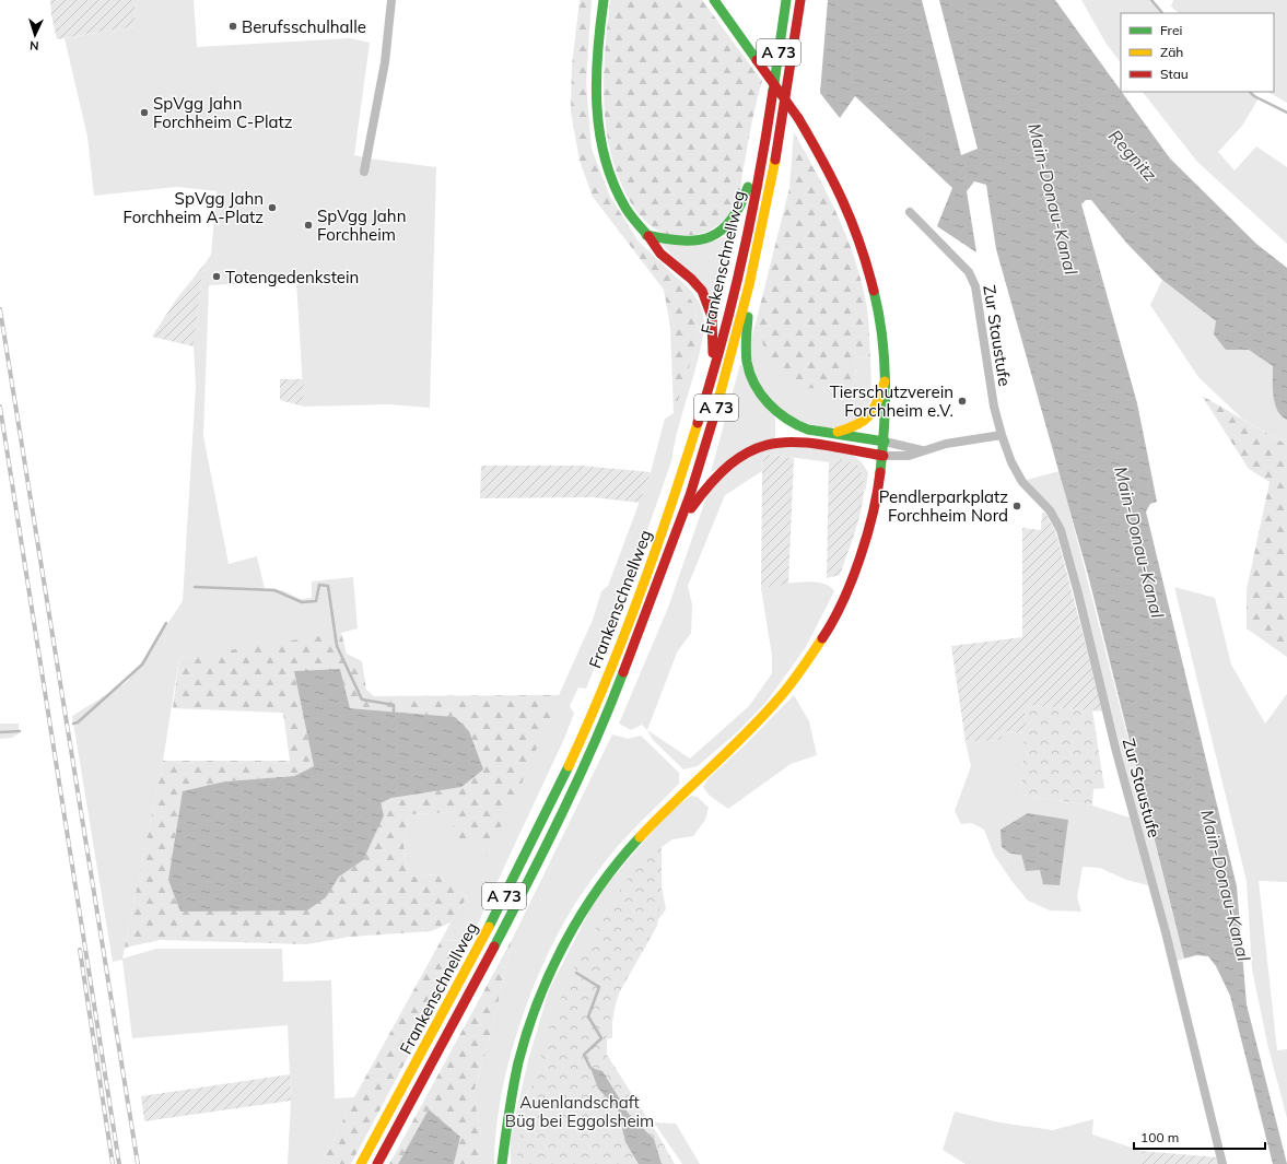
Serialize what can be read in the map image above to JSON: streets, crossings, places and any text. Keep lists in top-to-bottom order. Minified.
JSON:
{"streets":{"main road":["A 73","Frankenschnellweg"],"street":["Zur Staustufe"]},"water":["Regnitz","Main-Donau-Kanal"],"parks":["Auenlandschaft Büg bei Eggolsheim"],"places":["Berufsschulhalle","SpVgg Jahn Forchheim C-Platz","SpVgg Jahn Forchheim A-Platz","SpVgg Jahn Forchheim","Totengedenkstein","Tierschutzverein Forchheim e.V.","Pendlerparkplatz Forchheim Nord"],"legend":["Frei","Zäh","Stau"],"scale_bar":"100 m","north":"bottom"}
